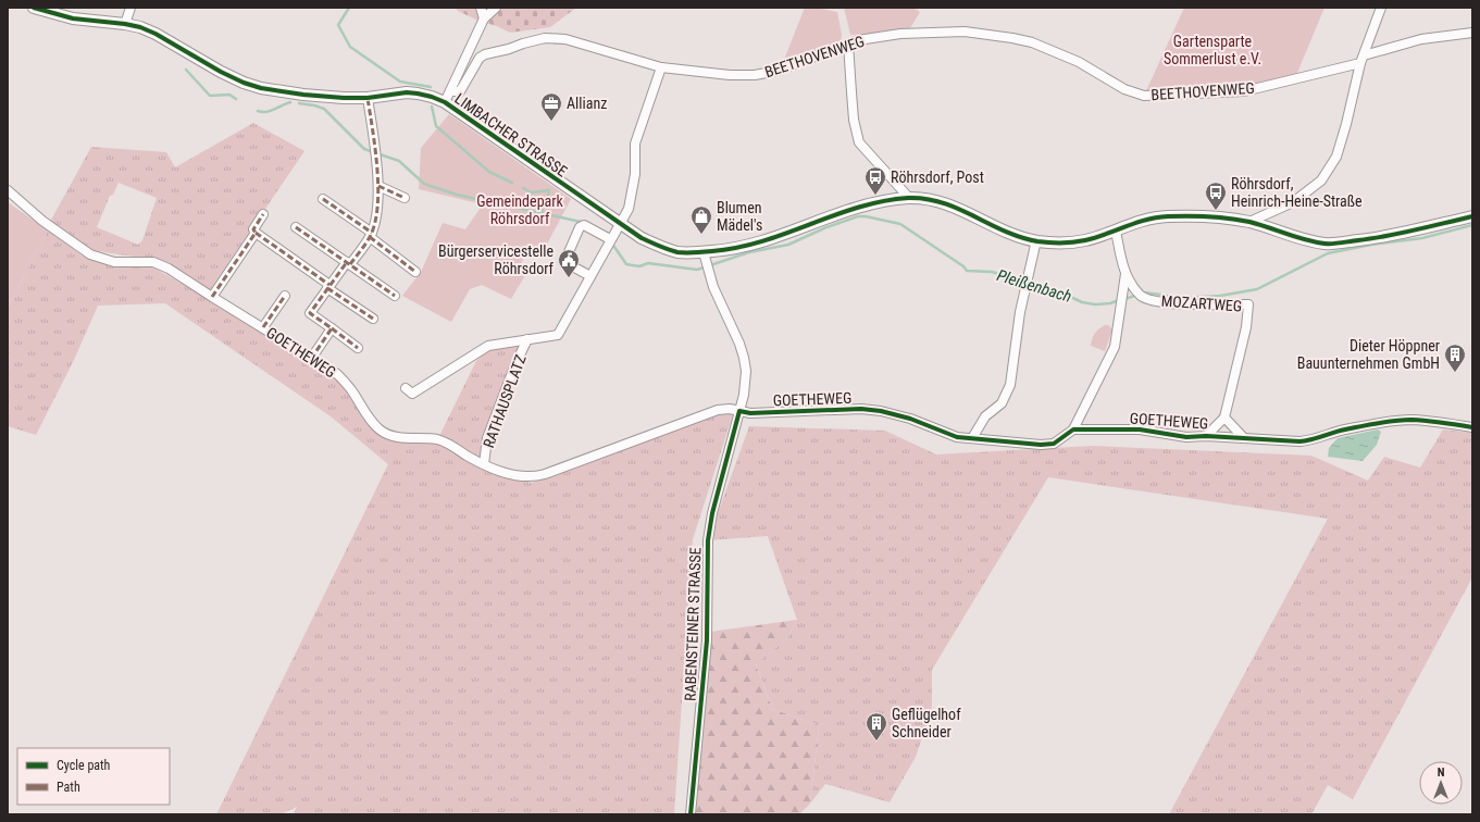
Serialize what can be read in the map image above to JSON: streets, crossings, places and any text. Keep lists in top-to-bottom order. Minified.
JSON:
{"streets":{"street":["BEETHOVENWEG","LIMBACHER STRASSE","MOZARTWEG","GOETHEWEG","RATHAUSPLATZ","RABENSTEINER STRASSE"]},"crossings":[["BEETHOVENWEG","RATHAUSPLATZ"],["LIMBACHER STRASSE","MOZARTWEG"],["LIMBACHER STRASSE","RATHAUSPLATZ"],["LIMBACHER STRASSE","RABENSTEINER STRASSE"],["MOZARTWEG","GOETHEWEG"],["GOETHEWEG","RATHAUSPLATZ"],["GOETHEWEG","RABENSTEINER STRASSE"]],"water":["Pleißenbach"],"parks":["Gartensparte Sommerlust e.V.","Gemeindepark Röhrsdorf"],"places":{"office":["Allianz"],"bus stop":["Röhrsdorf, Post","Röhrsdorf, Heinrich-Heine-Straße"],"shop":["Blumen Mädel's"],"public building":["Bürgerservicestelle Röhrsdorf"],"building":["Dieter Höppner Bauunternehmen GmbH","Geflügelhof Schneider"]},"legend":["Cycle path","Path"],"north":"top"}
